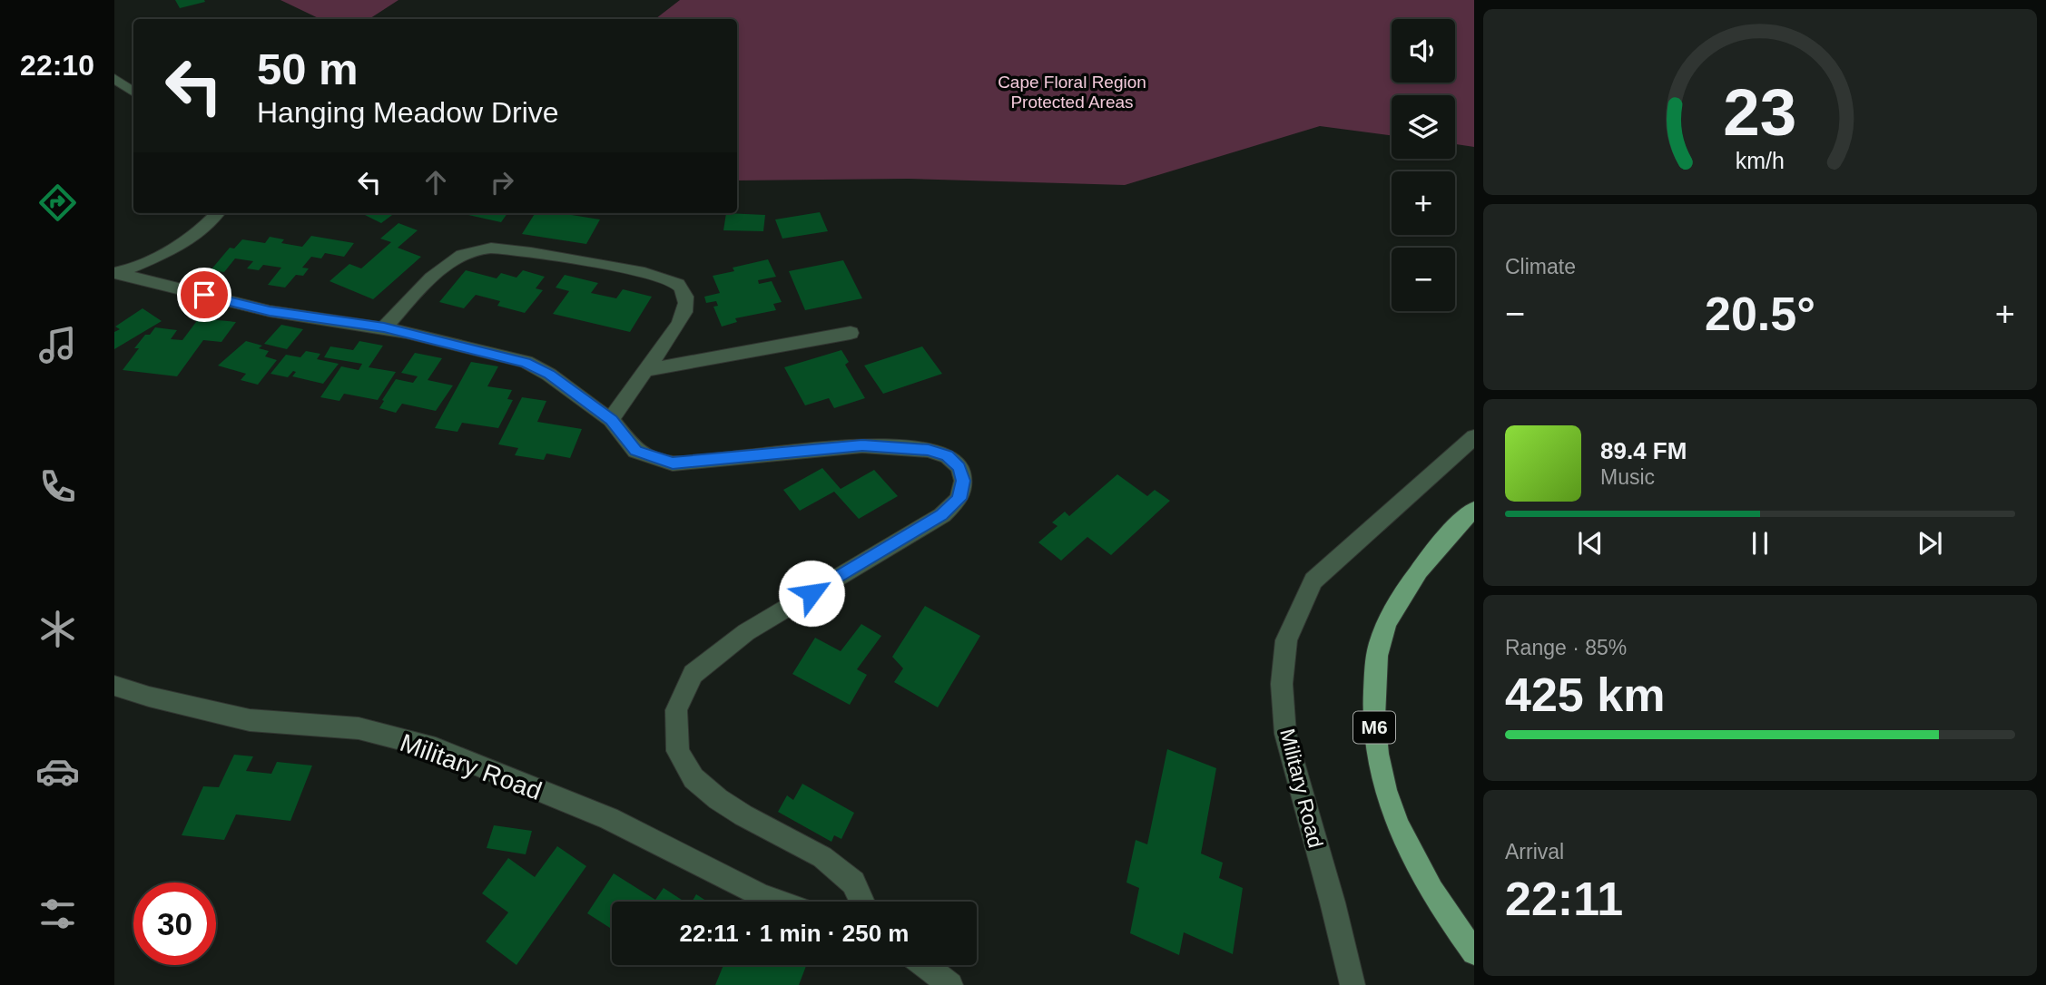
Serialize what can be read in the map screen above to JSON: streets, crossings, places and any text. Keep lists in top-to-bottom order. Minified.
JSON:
{"streets":{"main road":["M6"],"street":["Military Road"]},"parks":["Cape Floral Region Protected Areas"],"page":{"tabs":"22:10","map_buttons":["+","−"],"turn":["50 m","Hanging Meadow Drive"],"tile":["Climate",["Range · 85%","425 km"],["Arrival","22:11"]],"heat":["−","20.5°","+"],"song":["89.4 FM","Music"],"limit":"30","trip":"22:11 · 1 min · 250 m","gauge":["23","km/h"]}}
